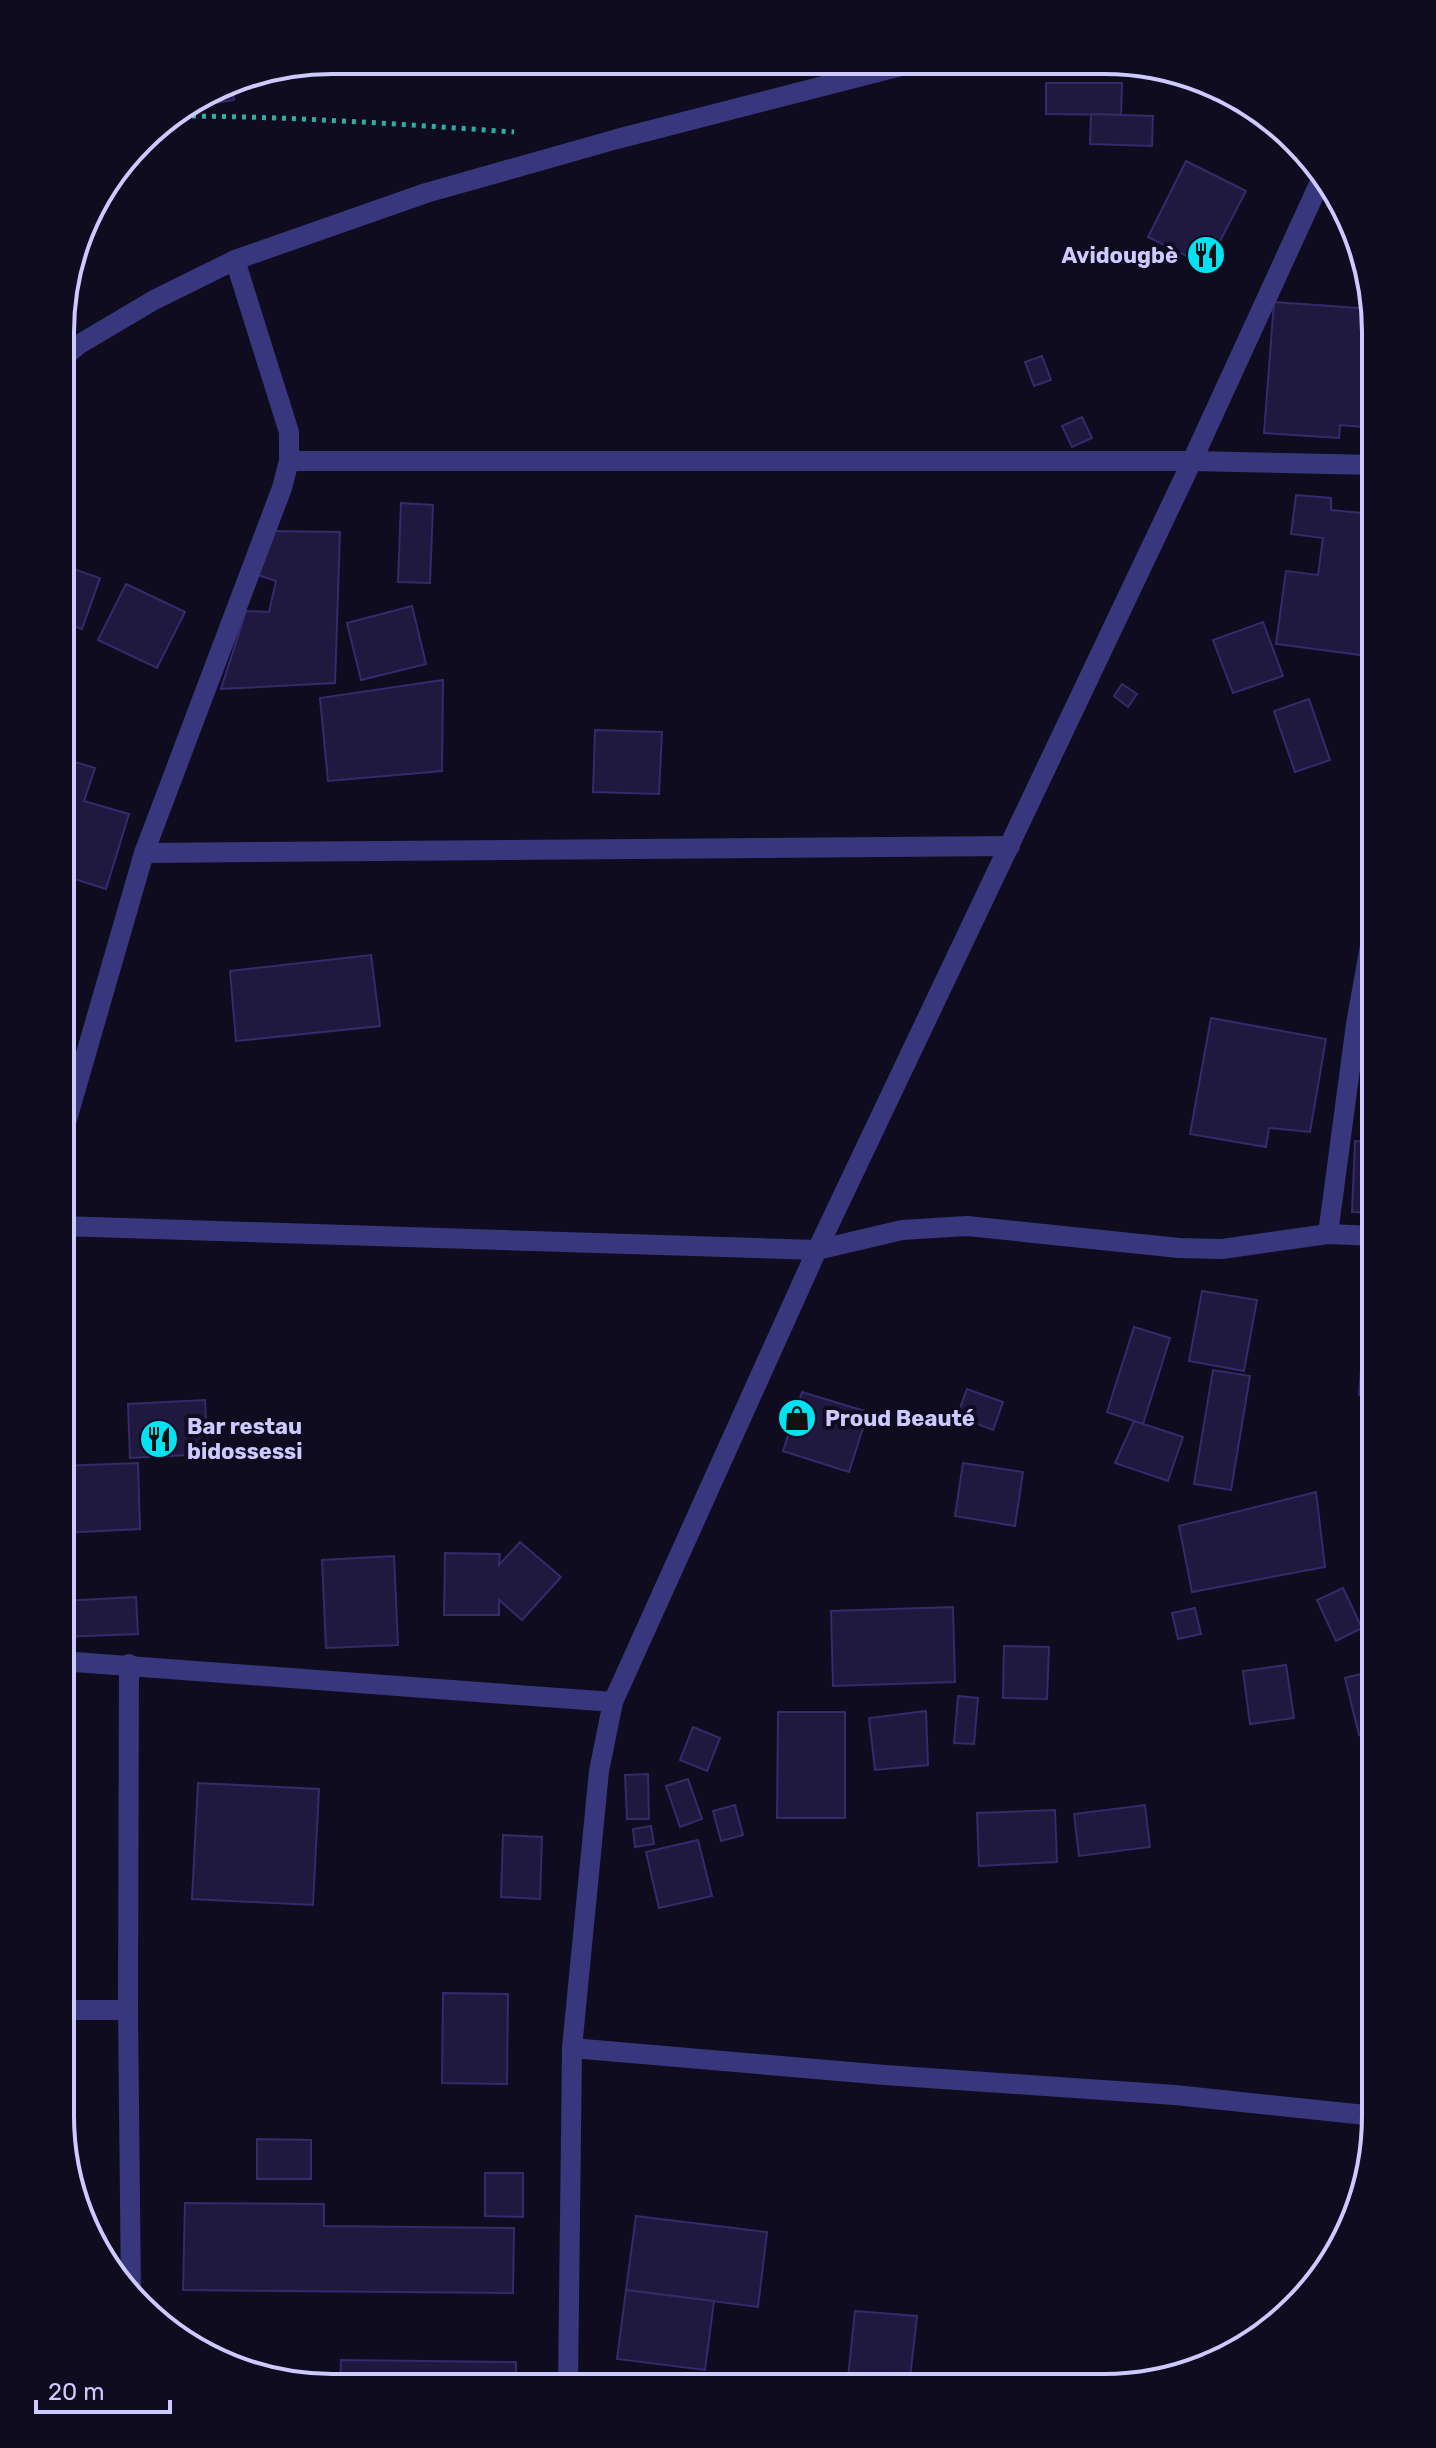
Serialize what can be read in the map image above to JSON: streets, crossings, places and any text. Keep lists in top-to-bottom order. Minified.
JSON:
{"places":{"restaurant":["Avidougbè","Bar restau bidossessi"],"shop":["Proud Beauté"]},"scale_bar":"20 m"}
